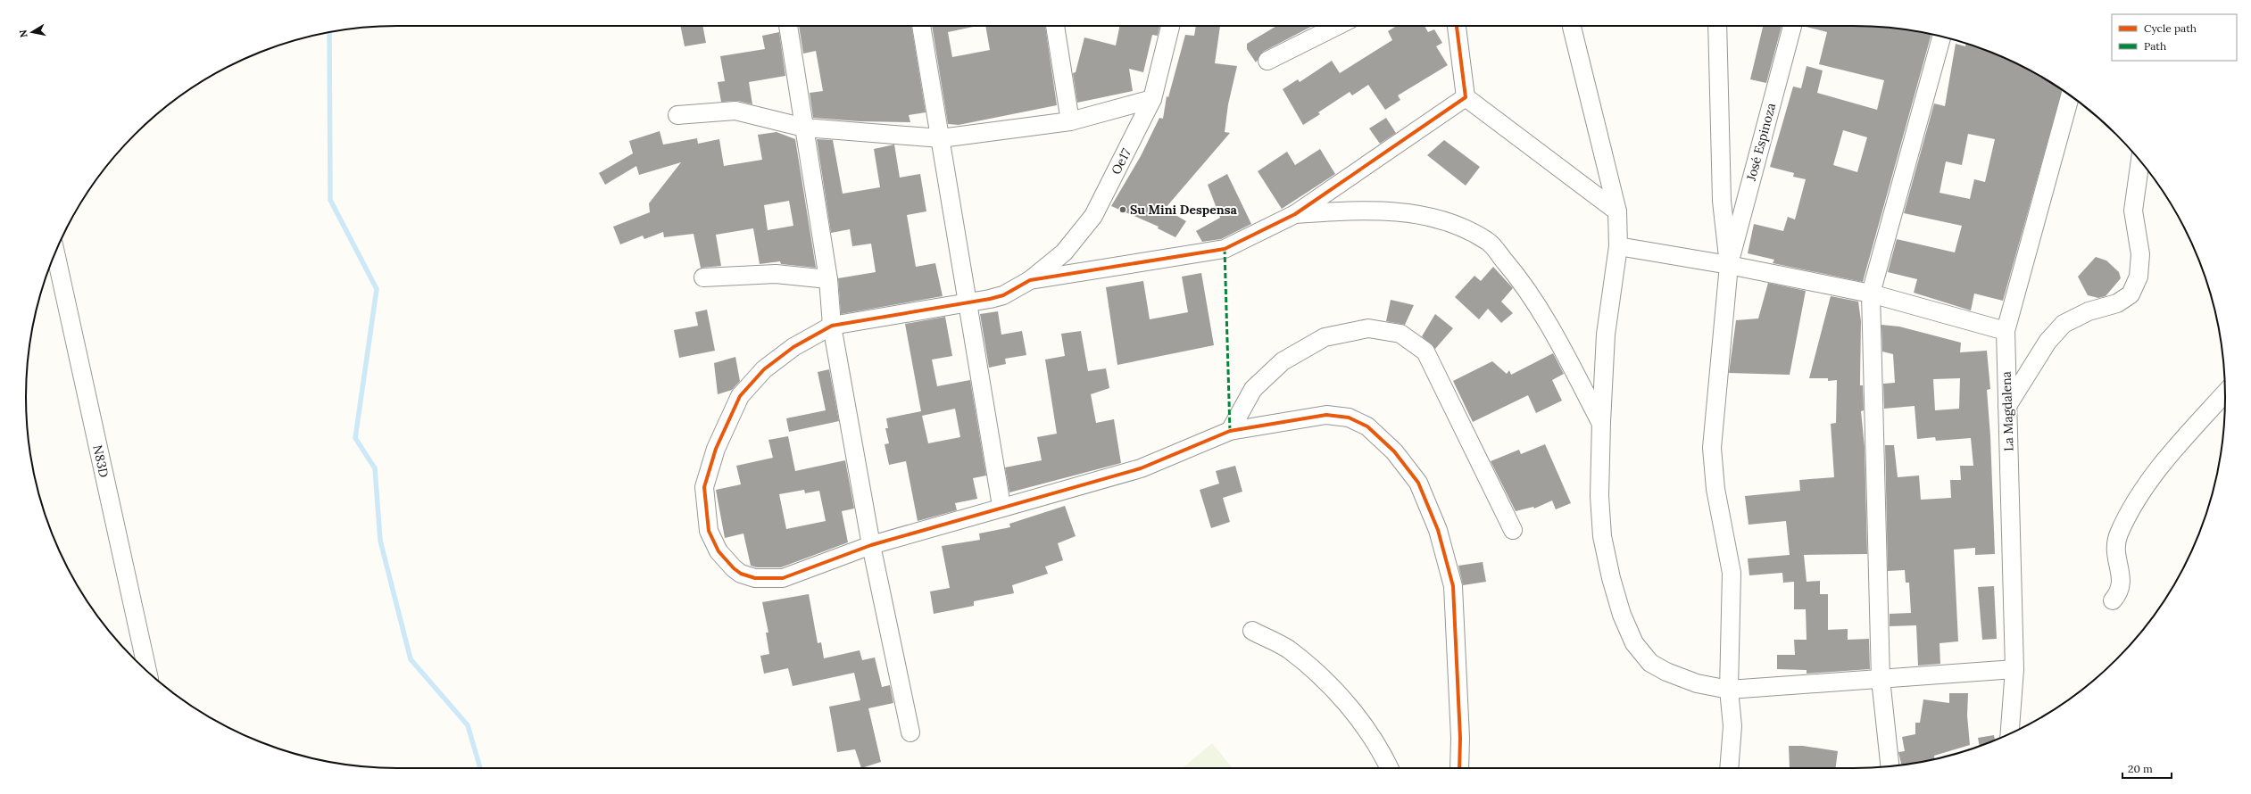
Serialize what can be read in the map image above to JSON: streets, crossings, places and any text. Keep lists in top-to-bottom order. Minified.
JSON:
{"streets":{"street":["José Espinoza","Oe17","La Magdalena","N83D"]},"places":["Su Mini Despensa"],"legend":["Cycle path","Path"],"scale_bar":"20 m","north":"left"}
